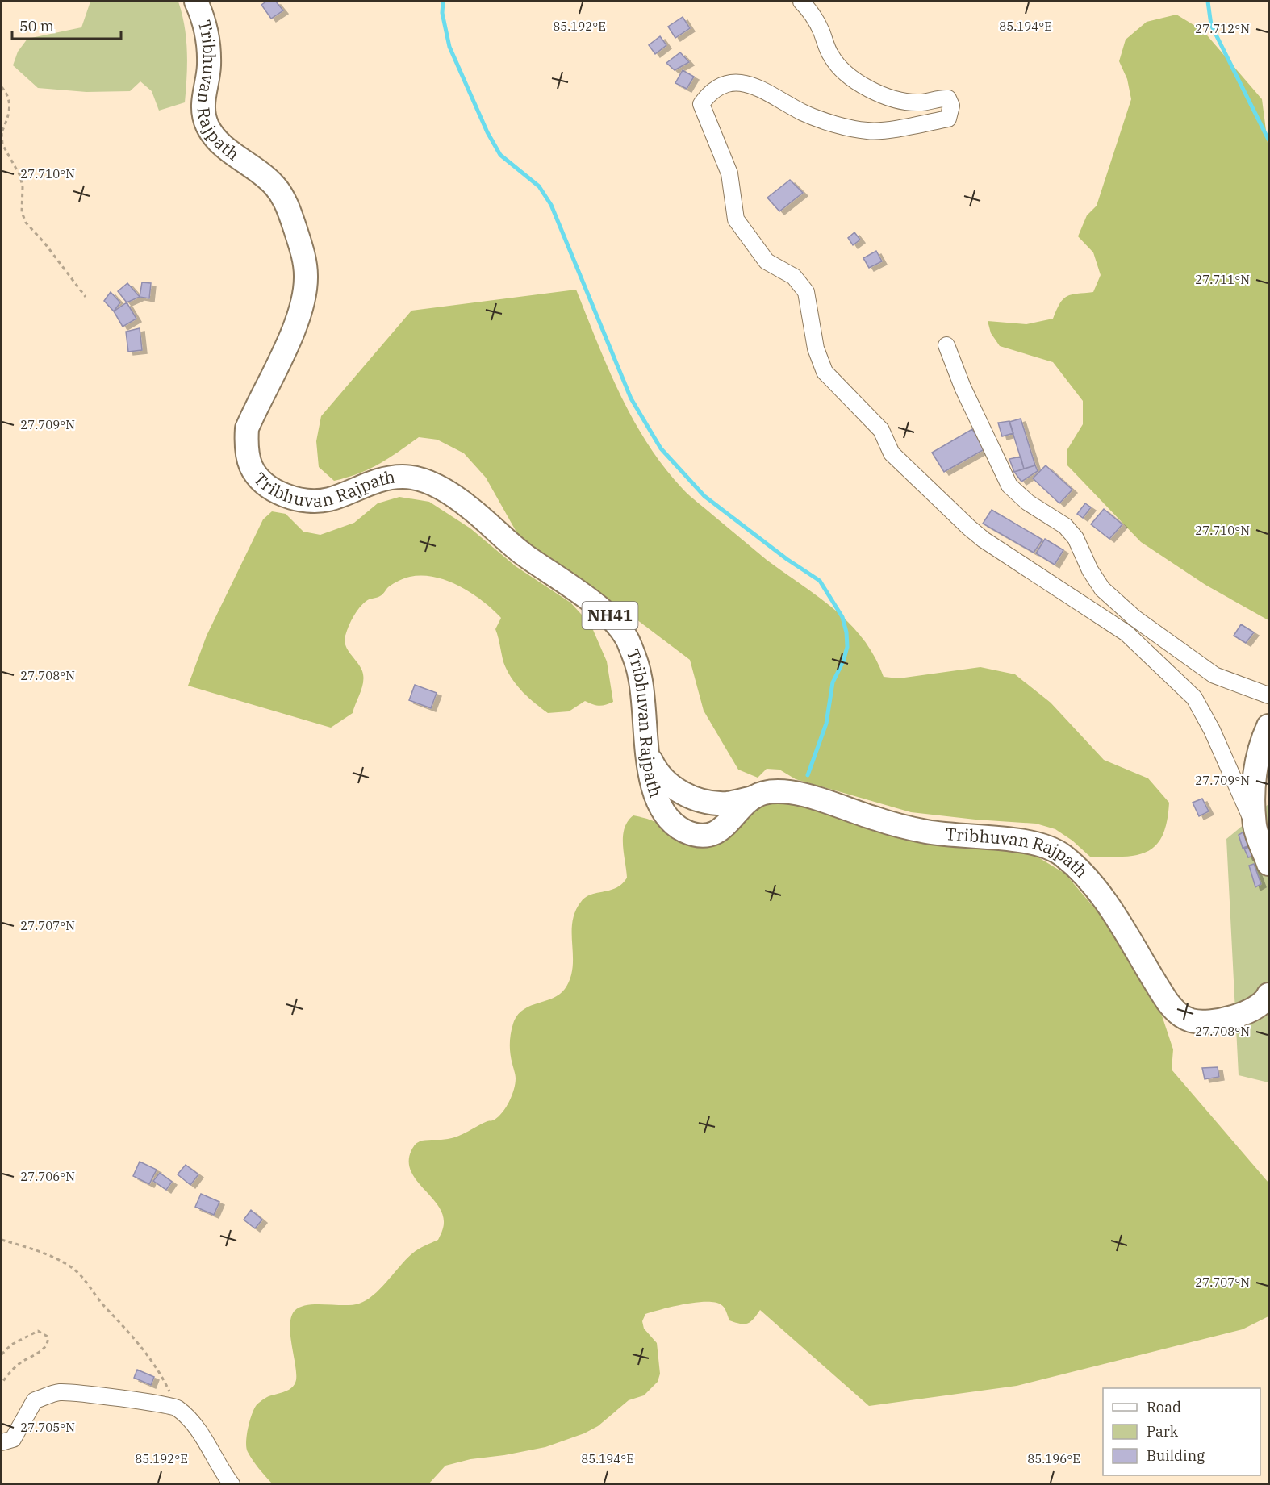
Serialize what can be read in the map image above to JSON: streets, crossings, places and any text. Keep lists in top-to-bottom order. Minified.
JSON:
{"streets":{"highway":["Tribhuvan Rajpath","NH41"]},"legend":["Road","Park","Building"],"scale_bar":"50 m","coordinates":["85.192°E","85.194°E","27.712°N","27.710°N","27.711°N","27.709°N","27.708°N","27.707°N","27.706°N","27.705°N","85.196°E"]}
